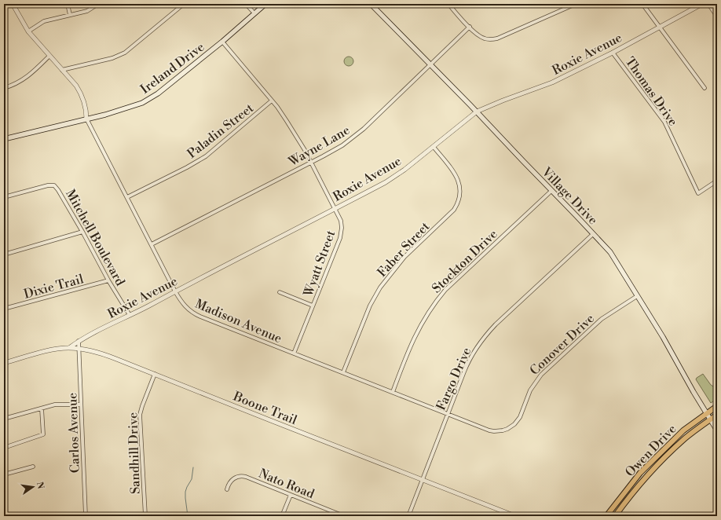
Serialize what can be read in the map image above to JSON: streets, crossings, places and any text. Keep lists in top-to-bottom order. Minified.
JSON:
{"streets":{"highway":["Owen Drive"],"main road":["Ireland Drive","Village Drive"],"street":["Roxie Avenue","Thomas Drive","Paladin Street","Wayne Lane","Mitchell Boulevard","Faber Street","Stockton Drive","Wyatt Street","Dixie Trail","Madison Avenue","Conover Drive","Fargo Drive","Boone Trail","Carlos Avenue","Sandhill Drive","Nato Road"]},"crossings":[["Roxie Avenue","Thomas Drive"],["Roxie Avenue","Village Drive"],["Roxie Avenue","Mitchell Boulevard"],["Roxie Avenue","Faber Street"],["Roxie Avenue","Wyatt Street"],["Roxie Avenue","Madison Avenue"],["Roxie Avenue","Boone Trail"],["Roxie Avenue","Carlos Avenue"],["Ireland Drive","Wyatt Street"],["Ireland Drive","Madison Avenue"],["Paladin Street","Wyatt Street"],["Paladin Street","Madison Avenue"],["Wayne Lane","Village Drive"],["Wayne Lane","Wyatt Street"],["Wayne Lane","Madison Avenue"],["Village Drive","Stockton Drive"],["Village Drive","Conover Drive"],["Village Drive","Fargo Drive"],["Village Drive","Owen Drive"],["Mitchell Boulevard","Dixie Trail"],["Faber Street","Madison Avenue"],["Stockton Drive","Madison Avenue"],["Wyatt Street","Madison Avenue"],["Madison Avenue","Conover Drive"],["Madison Avenue","Fargo Drive"],["Conover Drive","Fargo Drive"],["Fargo Drive","Boone Trail"],["Boone Trail","Carlos Avenue"],["Boone Trail","Sandhill Drive"]],"north":"right"}
